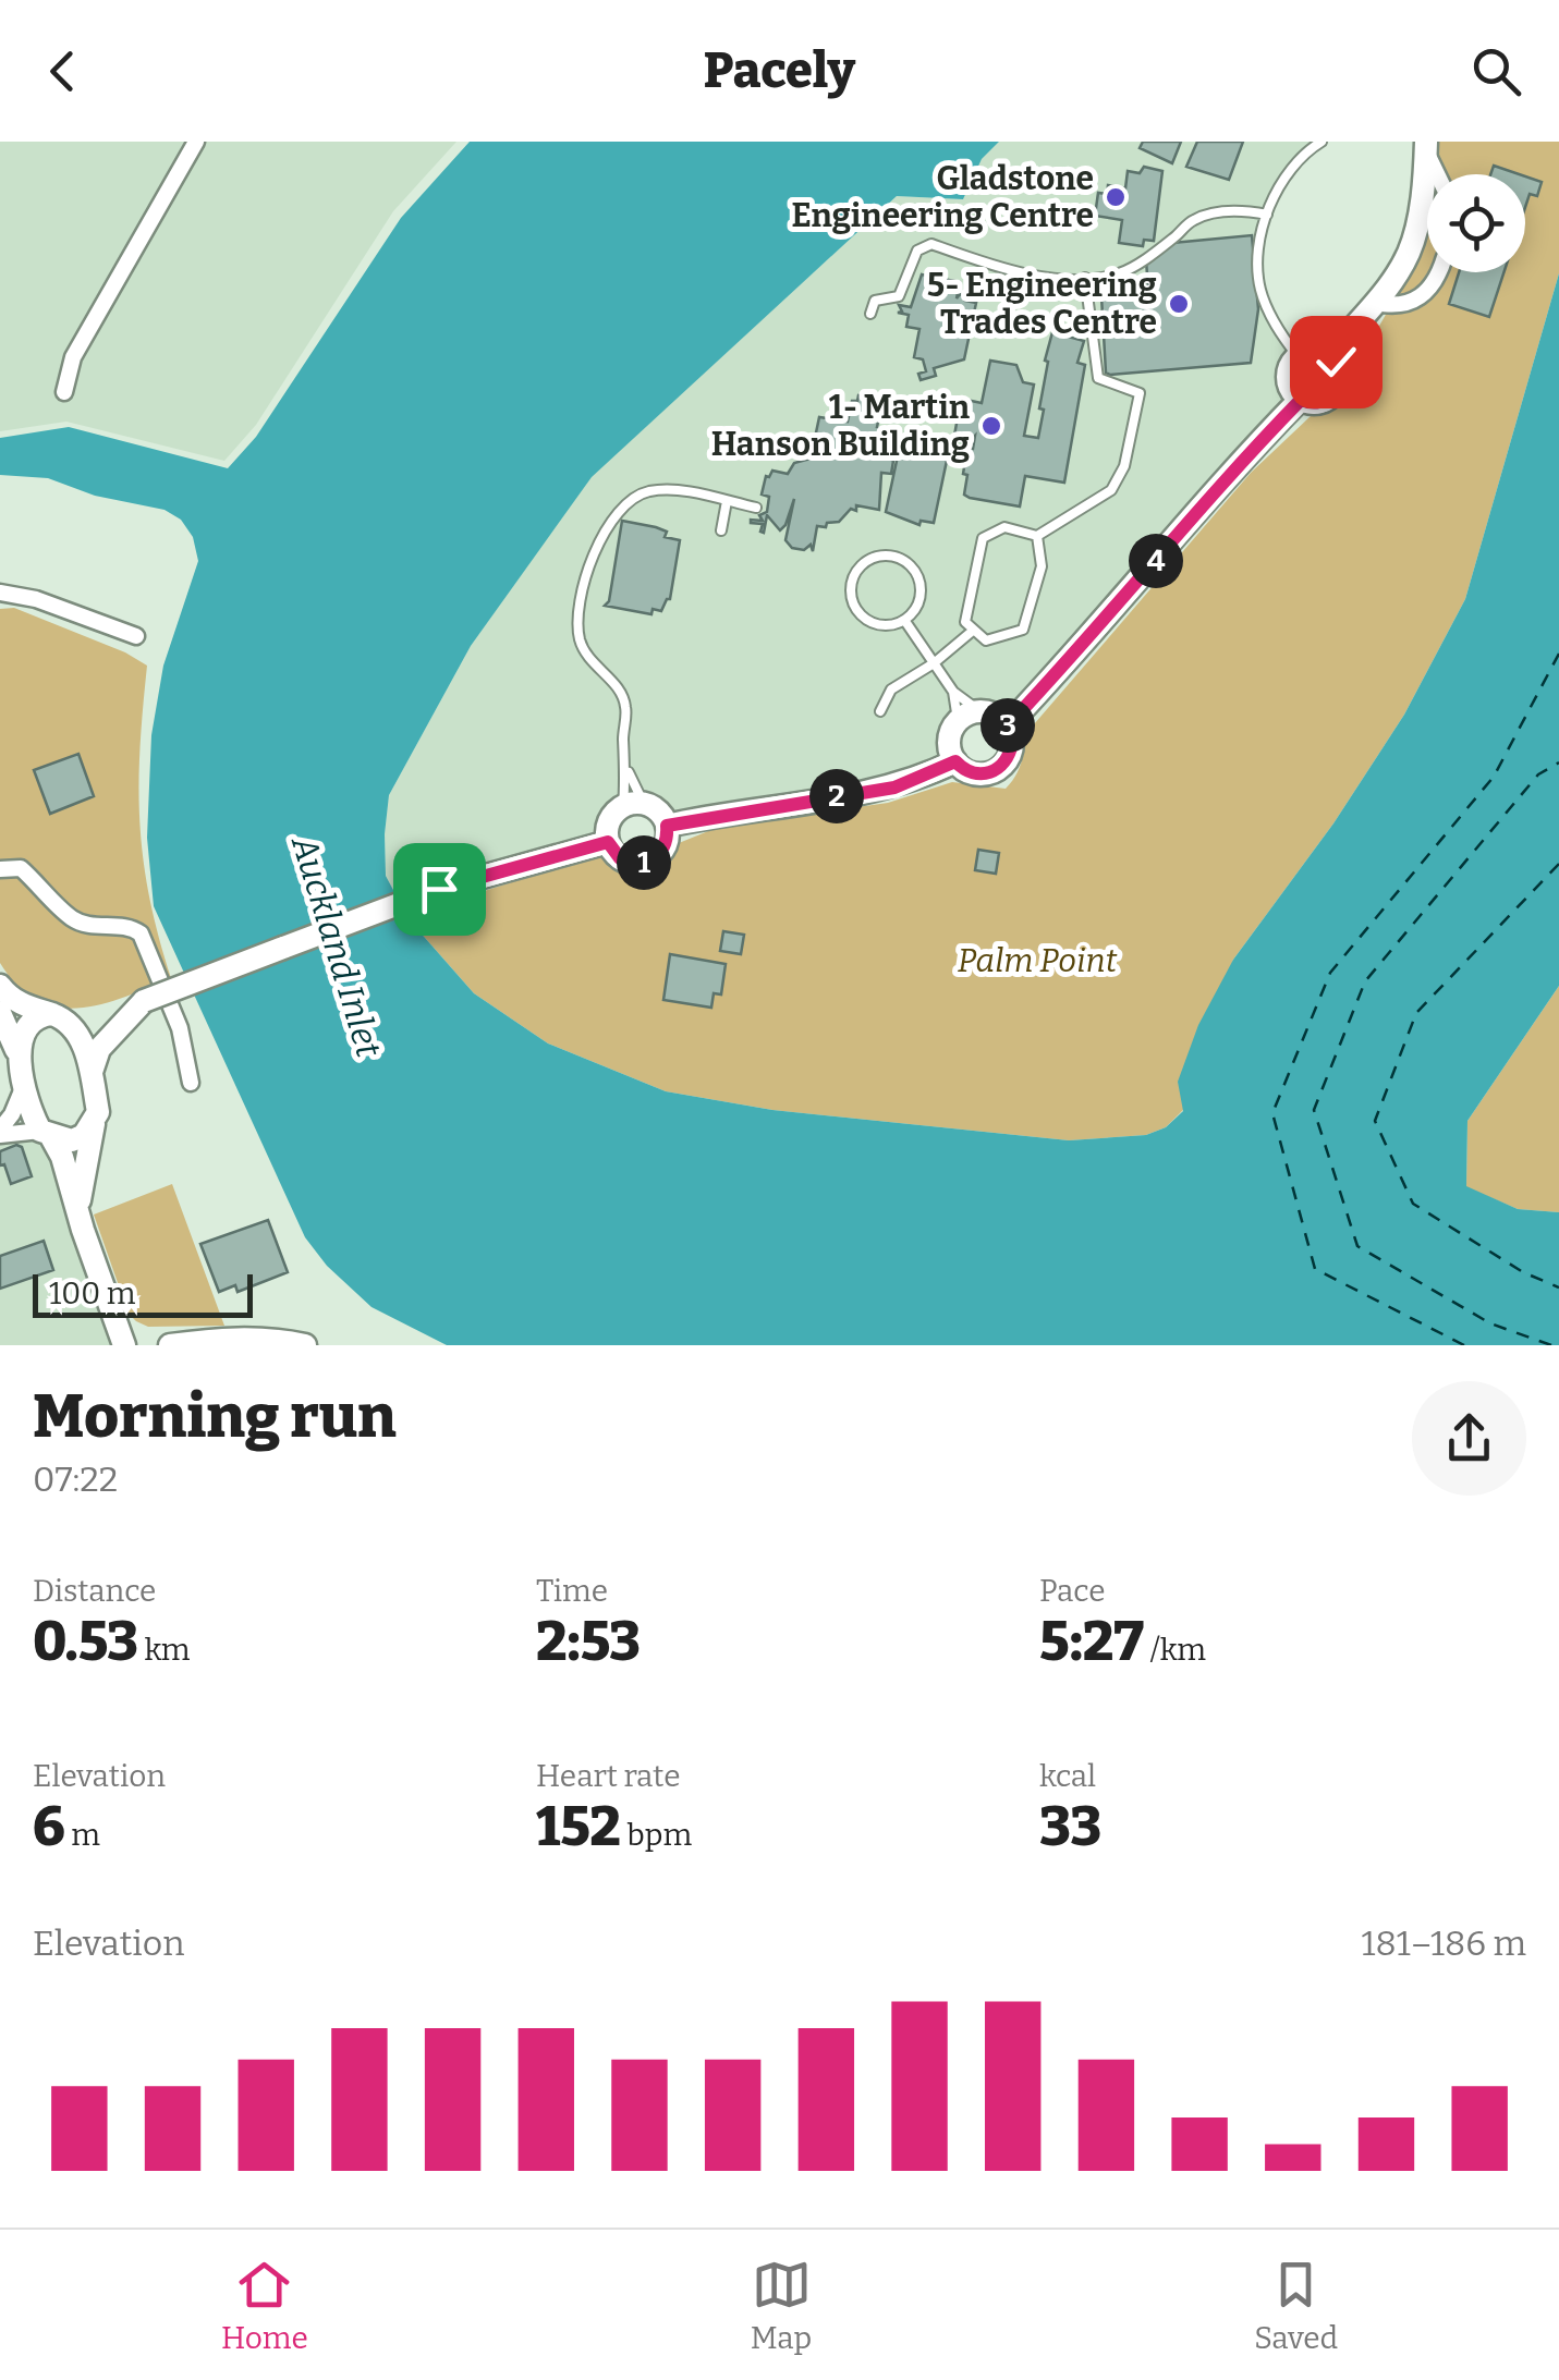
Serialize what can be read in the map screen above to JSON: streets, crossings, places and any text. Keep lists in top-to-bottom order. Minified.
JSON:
{"water":["Auckland Inlet"],"parks":["Palm Point"],"places":["Gladstone Engineering Centre","5- Engineering Trades Centre","1- Martin Hanson Building"],"scale_bar":"100 m","page":{"header":"Pacely","pins":["4","3","2","1"],"scale":"100 m","heading":["Morning run","07:22"],"stats":[["Distance","0.53 km"],["Time","2:53"],["Pace","5:27 /km"],["Elevation","6 m"],["Heart rate","152 bpm"],["kcal","33"]],"chart":["Elevation","181–186 m"],"tabs":["Home","Map","Saved"]}}
